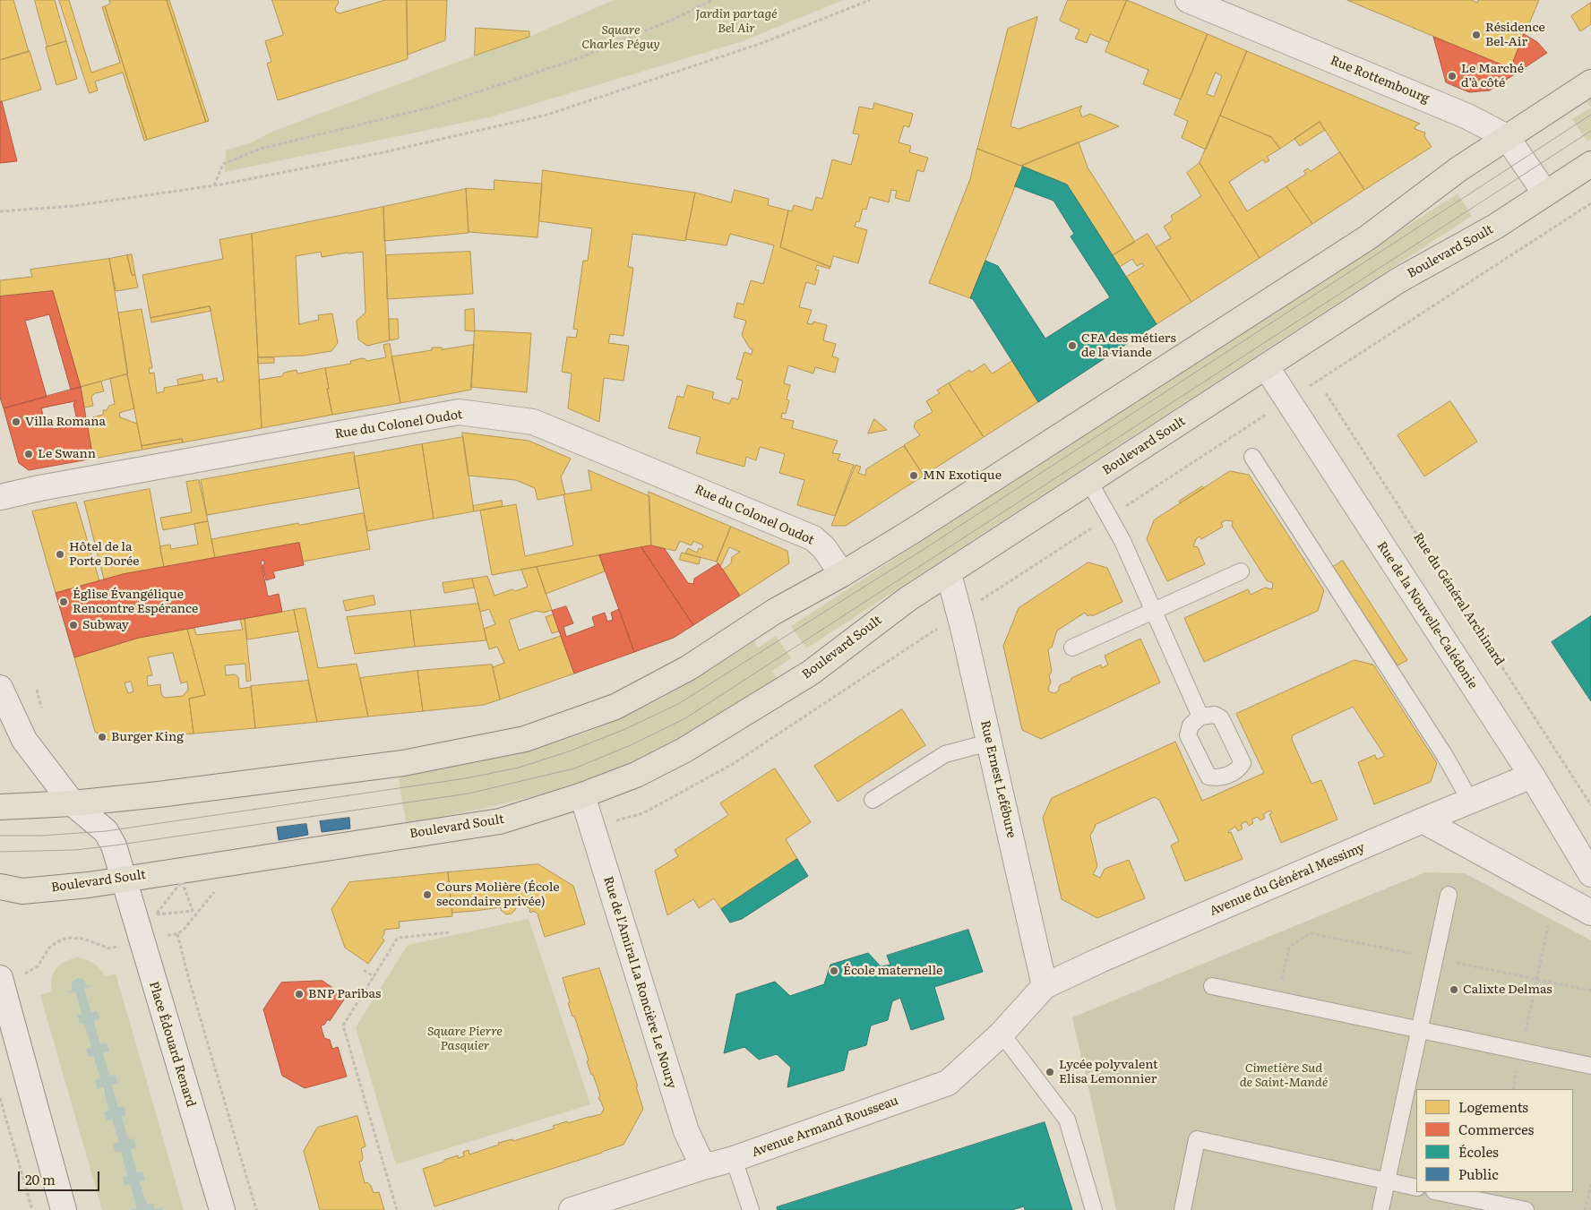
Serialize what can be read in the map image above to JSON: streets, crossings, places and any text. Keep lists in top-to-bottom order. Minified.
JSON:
{"streets":{"main road":["Boulevard Soult"],"street":["Rue Rottembourg","Rue du Colonel Oudot","Rue de la Nouvelle-Calédonie","Rue Ernest Lefébure","Avenue du Général Messimy","Rue de l'Amiral La Roncière Le Noury","Place Édouard Renard","Avenue Armand Rousseau"],"path":["Rue du Général Archinard"]},"crossings":[["Rue Rottembourg","Boulevard Soult"],["Boulevard Soult","Rue de la Nouvelle-Calédonie"],["Boulevard Soult","Rue Ernest Lefébure"],["Boulevard Soult","Rue de l'Amiral La Roncière Le Noury"],["Boulevard Soult","Place Édouard Renard"],["Rue de la Nouvelle-Calédonie","Avenue du Général Messimy"],["Rue Ernest Lefébure","Avenue du Général Messimy"],["Rue Ernest Lefébure","Avenue Armand Rousseau"],["Avenue du Général Messimy","Avenue Armand Rousseau"],["Rue de l'Amiral La Roncière Le Noury","Avenue Armand Rousseau"]],"parks":["Jardin partagé Bel Air","Square Charles Péguy","Square Pierre Pasquier","Cimetière Sud de Saint-Mandé"],"places":["Résidence Bel-Air","Le Marché d’à côté","CFA des métiers de la viande","Villa Romana","Le Swann","MN Exotique","Hôtel de la Porte Dorée","Église Évangélique Rencontre Espérance","Subway","Burger King","Cours Molière (École secondaire privée)","École maternelle","Calixte Delmas","BNP Paribas","Lycée polyvalent Elisa Lemonnier"],"legend":["Logements","Commerces","Écoles","Public"],"scale_bar":"20 m"}
